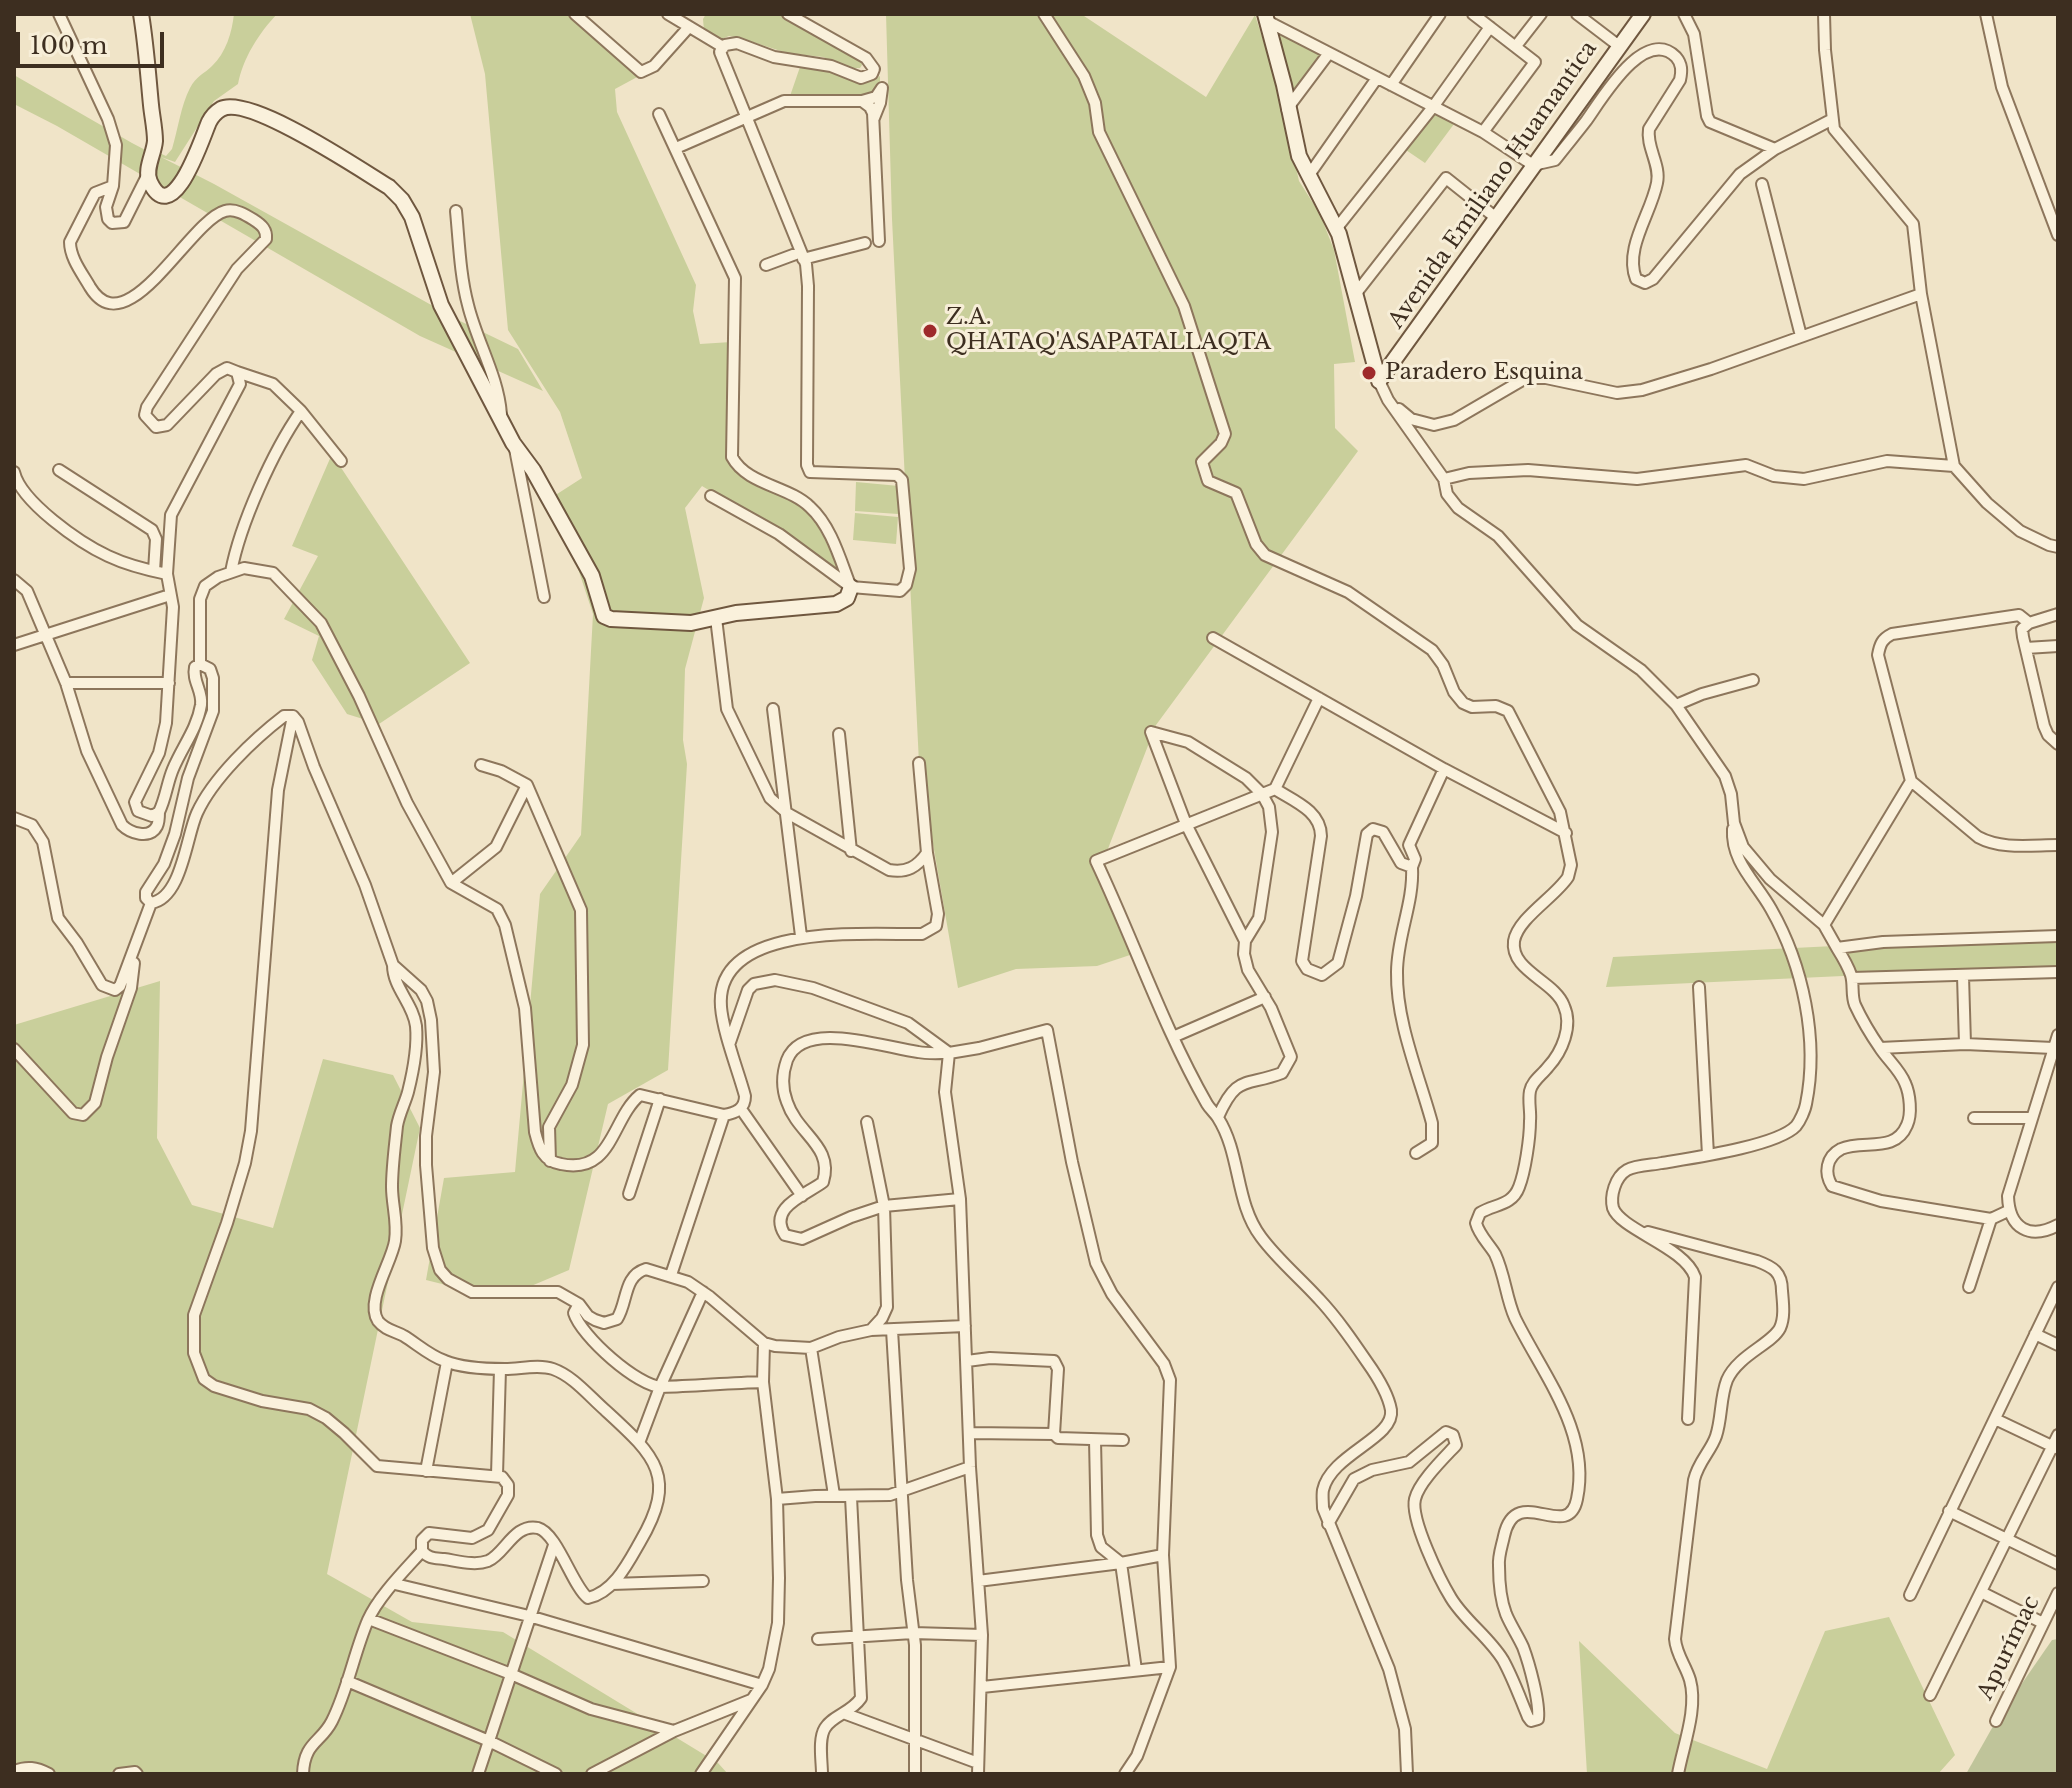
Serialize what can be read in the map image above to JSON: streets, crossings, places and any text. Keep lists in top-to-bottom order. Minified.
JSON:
{"streets":{"street":["Avenida Emiliano Huamantica","Apurímac"]},"places":["Z.A. QHATAQ'ASAPATALLAQTA","Paradero Esquina"],"scale_bar":"100 m"}
